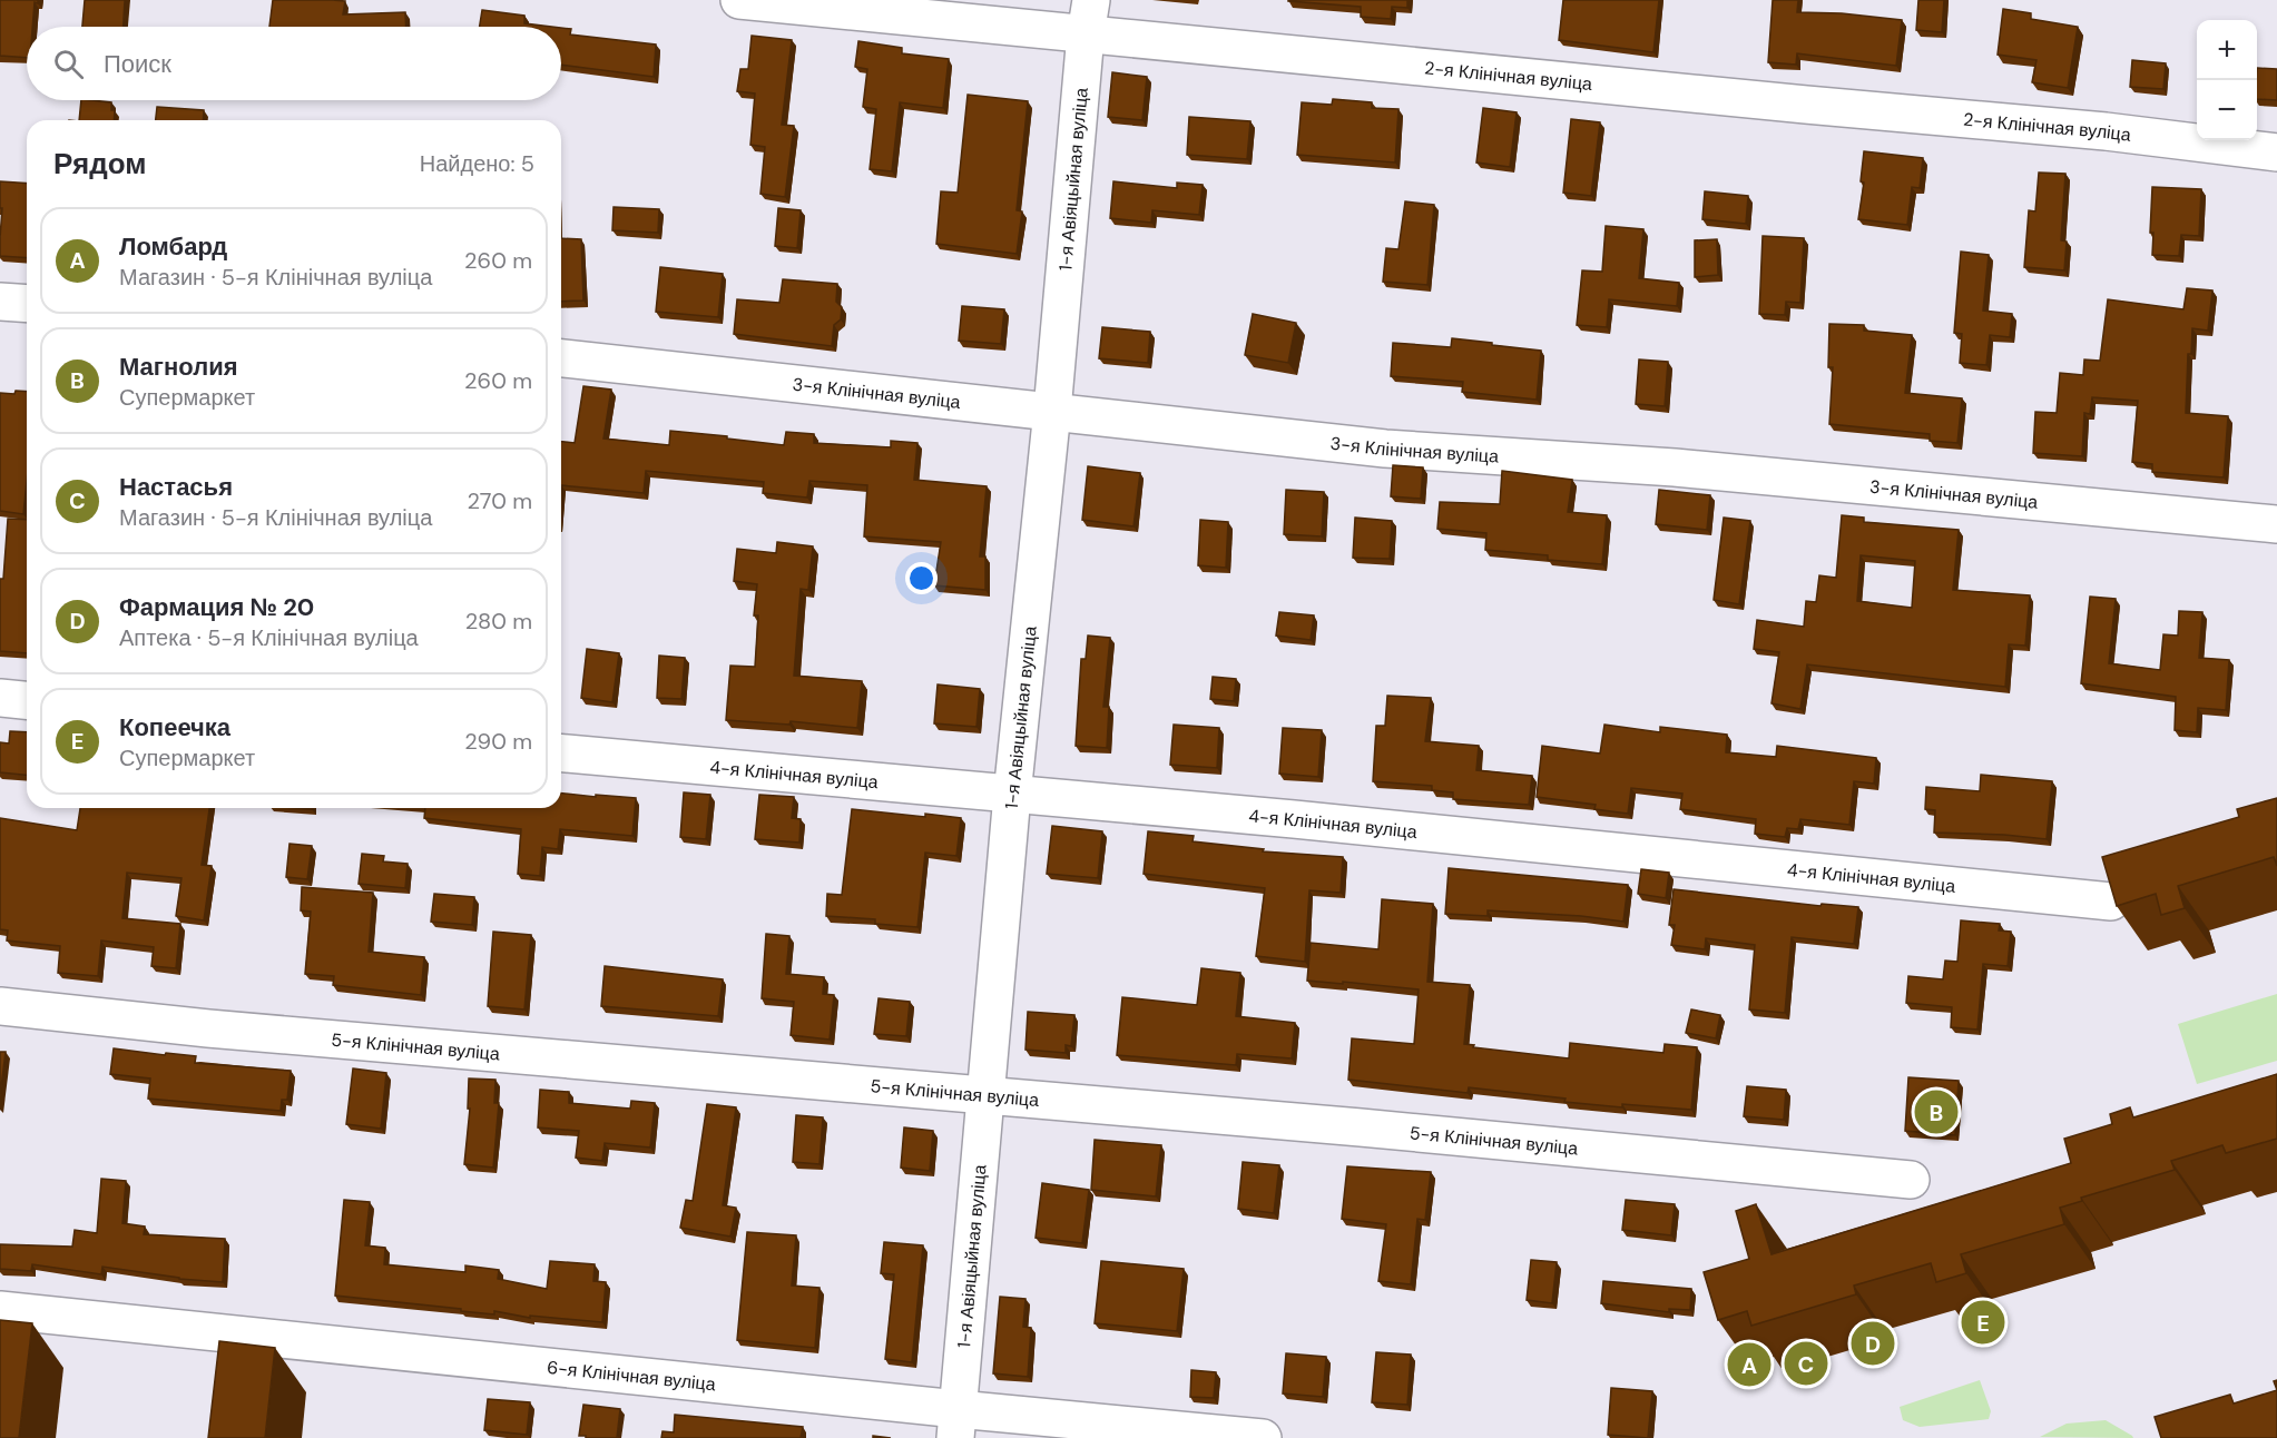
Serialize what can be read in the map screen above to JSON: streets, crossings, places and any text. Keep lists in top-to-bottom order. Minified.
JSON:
{"streets":{"street":["2-я Клінічная вуліца","1-я Авіяцыйная вуліца","3-я Клінічная вуліца","4-я Клінічная вуліца","5-я Клінічная вуліца","6-я Клінічная вуліца"]},"crossings":[["2-я Клінічная вуліца","1-я Авіяцыйная вуліца"],["1-я Авіяцыйная вуліца","3-я Клінічная вуліца"],["1-я Авіяцыйная вуліца","4-я Клінічная вуліца"],["1-я Авіяцыйная вуліца","5-я Клінічная вуліца"],["1-я Авіяцыйная вуліца","6-я Клінічная вуліца"]],"page":{"map_buttons":["+","−"],"search":"Поиск","heading":["Рядом","Найдено: 5"],"list":[{"mark":"A","name":"Ломбард","note":"Магазин · 5-я Клінічная вуліца","value":"260 m"},{"mark":"B","name":"Магнолия","note":"Супермаркет","value":"260 m"},{"mark":"C","name":"Настасья","note":"Магазин · 5-я Клінічная вуліца","value":"270 m"},{"mark":"D","name":"Фармация № 20","note":"Аптека · 5-я Клінічная вуліца","value":"280 m"},{"mark":"E","name":"Копеечка","note":"Супермаркет","value":"290 m"}],"pins":["B","E","D","C","A"]}}
